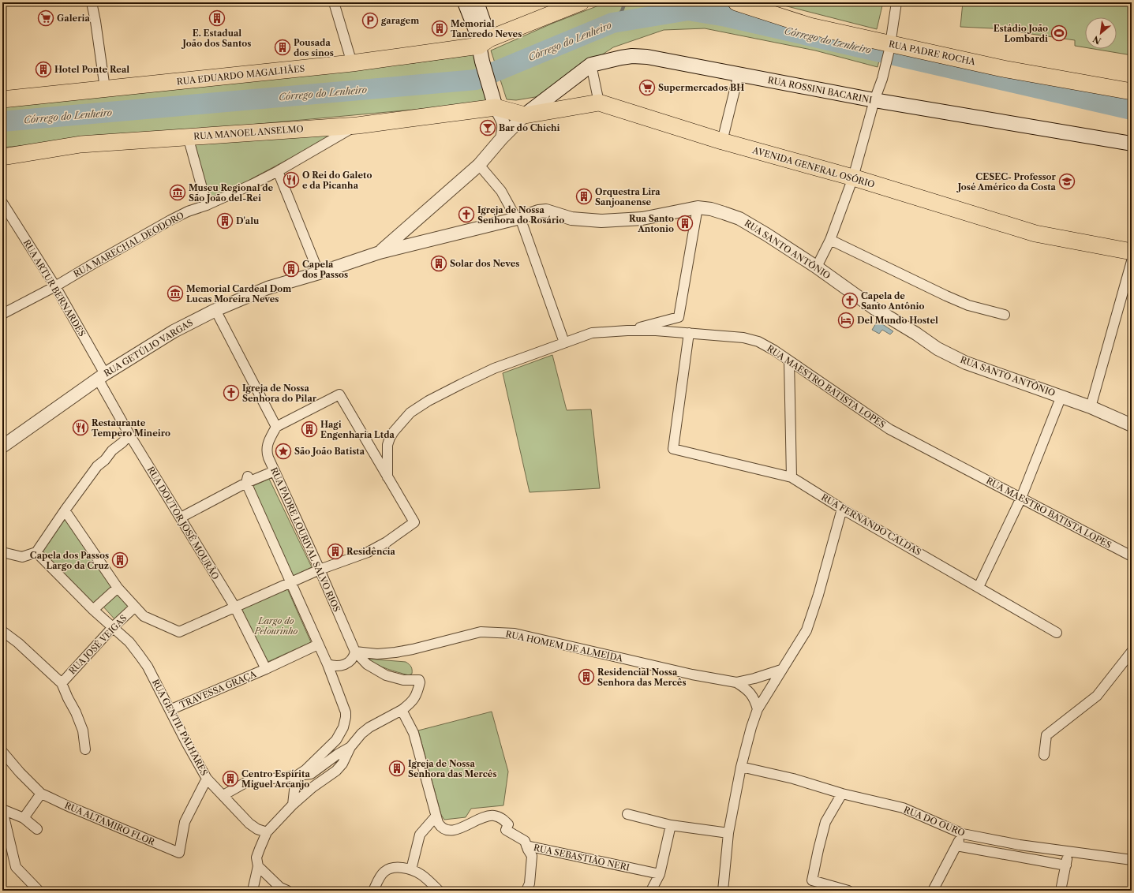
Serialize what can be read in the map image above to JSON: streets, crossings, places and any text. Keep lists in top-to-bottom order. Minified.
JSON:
{"streets":{"highway":["RUA PADRE ROCHA","RUA EDUARDO MAGALHÃES","RUA MANOEL ANSELMO","AVENIDA GENERAL OSÓRIO"],"main road":["RUA ROSSINI BACARINI"],"street":["RUA MARECHAL DEODORO","RUA SANTO ANTÔNIO","RUA ARTUR BERNARDES","RUA GETÚLIO VARGAS","RUA MAESTRO BATISTA LOPES","RUA DOUTOR JOSÉ MOURÃO","RUA FERNANDO CALDAS","RUA PADRE LOURIVAL SALVO RIOS","RUA JOSÉ VEIGAS","RUA HOMEM DE ALMEIDA","TRAVESSA GRAÇA","RUA GENTIL PALHARES","RUA DO OURO","RUA ALTAMIRO FLOR","RUA SEBASTIÃO NERI"]},"crossings":[["RUA ROSSINI BACARINI","AVENIDA GENERAL OSÓRIO"],["RUA MANOEL ANSELMO","AVENIDA GENERAL OSÓRIO"],["RUA MANOEL ANSELMO","RUA MARECHAL DEODORO"],["RUA MARECHAL DEODORO","RUA ARTUR BERNARDES"],["RUA SANTO ANTÔNIO","RUA GETÚLIO VARGAS"],["RUA ARTUR BERNARDES","RUA GETÚLIO VARGAS"],["RUA ARTUR BERNARDES","RUA DOUTOR JOSÉ MOURÃO"],["RUA GETÚLIO VARGAS","RUA DOUTOR JOSÉ MOURÃO"],["RUA MAESTRO BATISTA LOPES","RUA FERNANDO CALDAS"],["RUA DOUTOR JOSÉ MOURÃO","TRAVESSA GRAÇA"],["RUA PADRE LOURIVAL SALVO RIOS","RUA HOMEM DE ALMEIDA"],["RUA JOSÉ VEIGAS","RUA GENTIL PALHARES"],["TRAVESSA GRAÇA","RUA GENTIL PALHARES"],["RUA GENTIL PALHARES","RUA ALTAMIRO FLOR"]],"water":["Córrego do Lenheiro"],"parks":["Largo do Pelourinho"],"places":{"supermarket":["Galeria","Supermercados BH"],"building":["E. Estadual João dos Santos","Memorial Tancredo Neves","Pousada dos sinos","Hotel Ponte Real","Orquestra Lira Sanjoanense","D'alu","Rua Santo Antonio","Solar dos Neves","Capela dos Passos","Hagi Engenharia Ltda","Residência","Capela dos Passos Largo da Cruz","Residencial Nossa Senhora das Mercês","Igreja de Nossa Senhora das Mercês","Centro Espírita Miguel Arcanjo"],"parking":["garagem"],"sports":["Estádio João Lombardi"],"bar":["Bar do Chichi"],"restaurant":["O Rei do Galeto e da Picanha","Restaurante Tempero Mineiro"],"school or university":["CESEC- Professor José Américo da Costa"],"museum":["Museu Regional de São João del-Rei","Memorial Cardeal Dom Lucas Moreira Neves"],"church":["Igreja de Nossa Senhora do Rosário","Capela de Santo Antônio","Igreja de Nossa Senhora do Pilar"],"hotel":["Del Mundo Hostel"],"place":["São João Batista"]},"north":"bottom left"}
